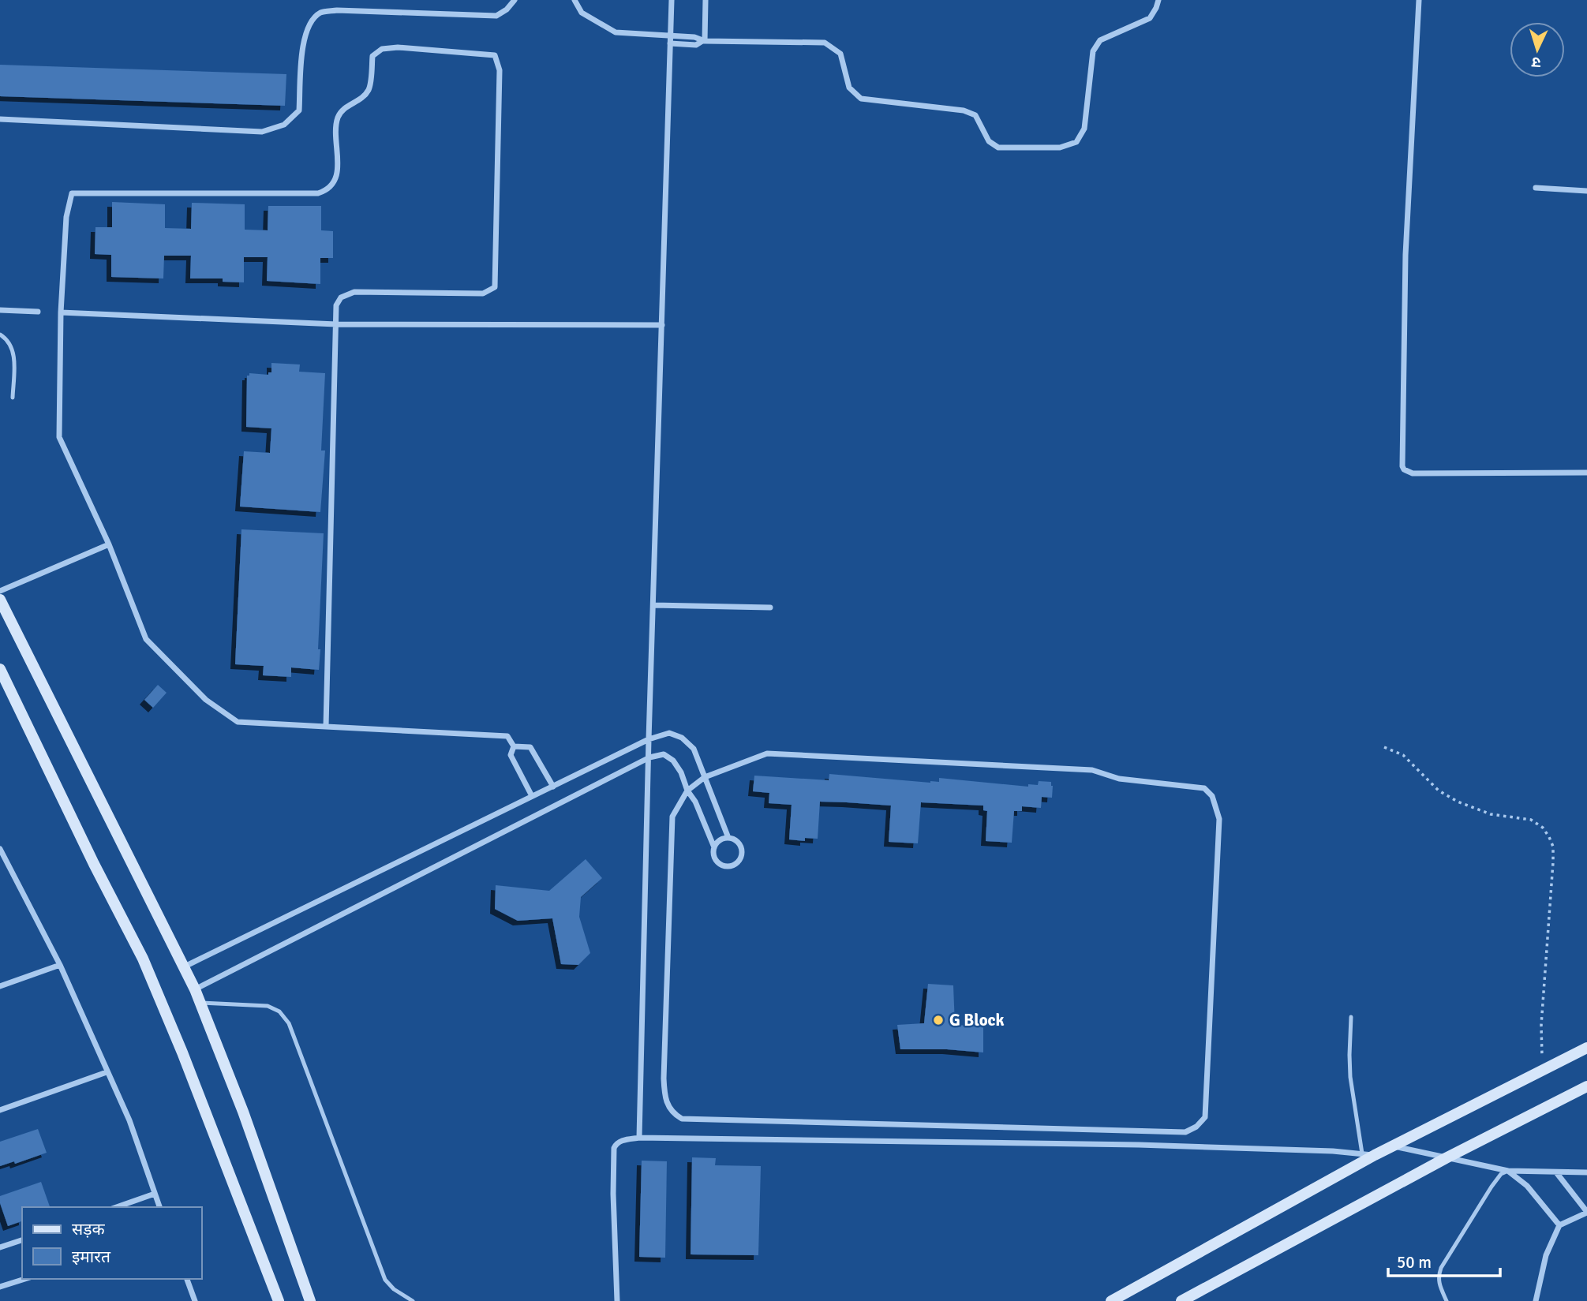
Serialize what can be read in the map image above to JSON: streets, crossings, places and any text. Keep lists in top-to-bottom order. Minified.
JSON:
{"places":["G Block"],"legend":["सड़क","इमारत"],"scale_bar":"50 m","north":"bottom"}
